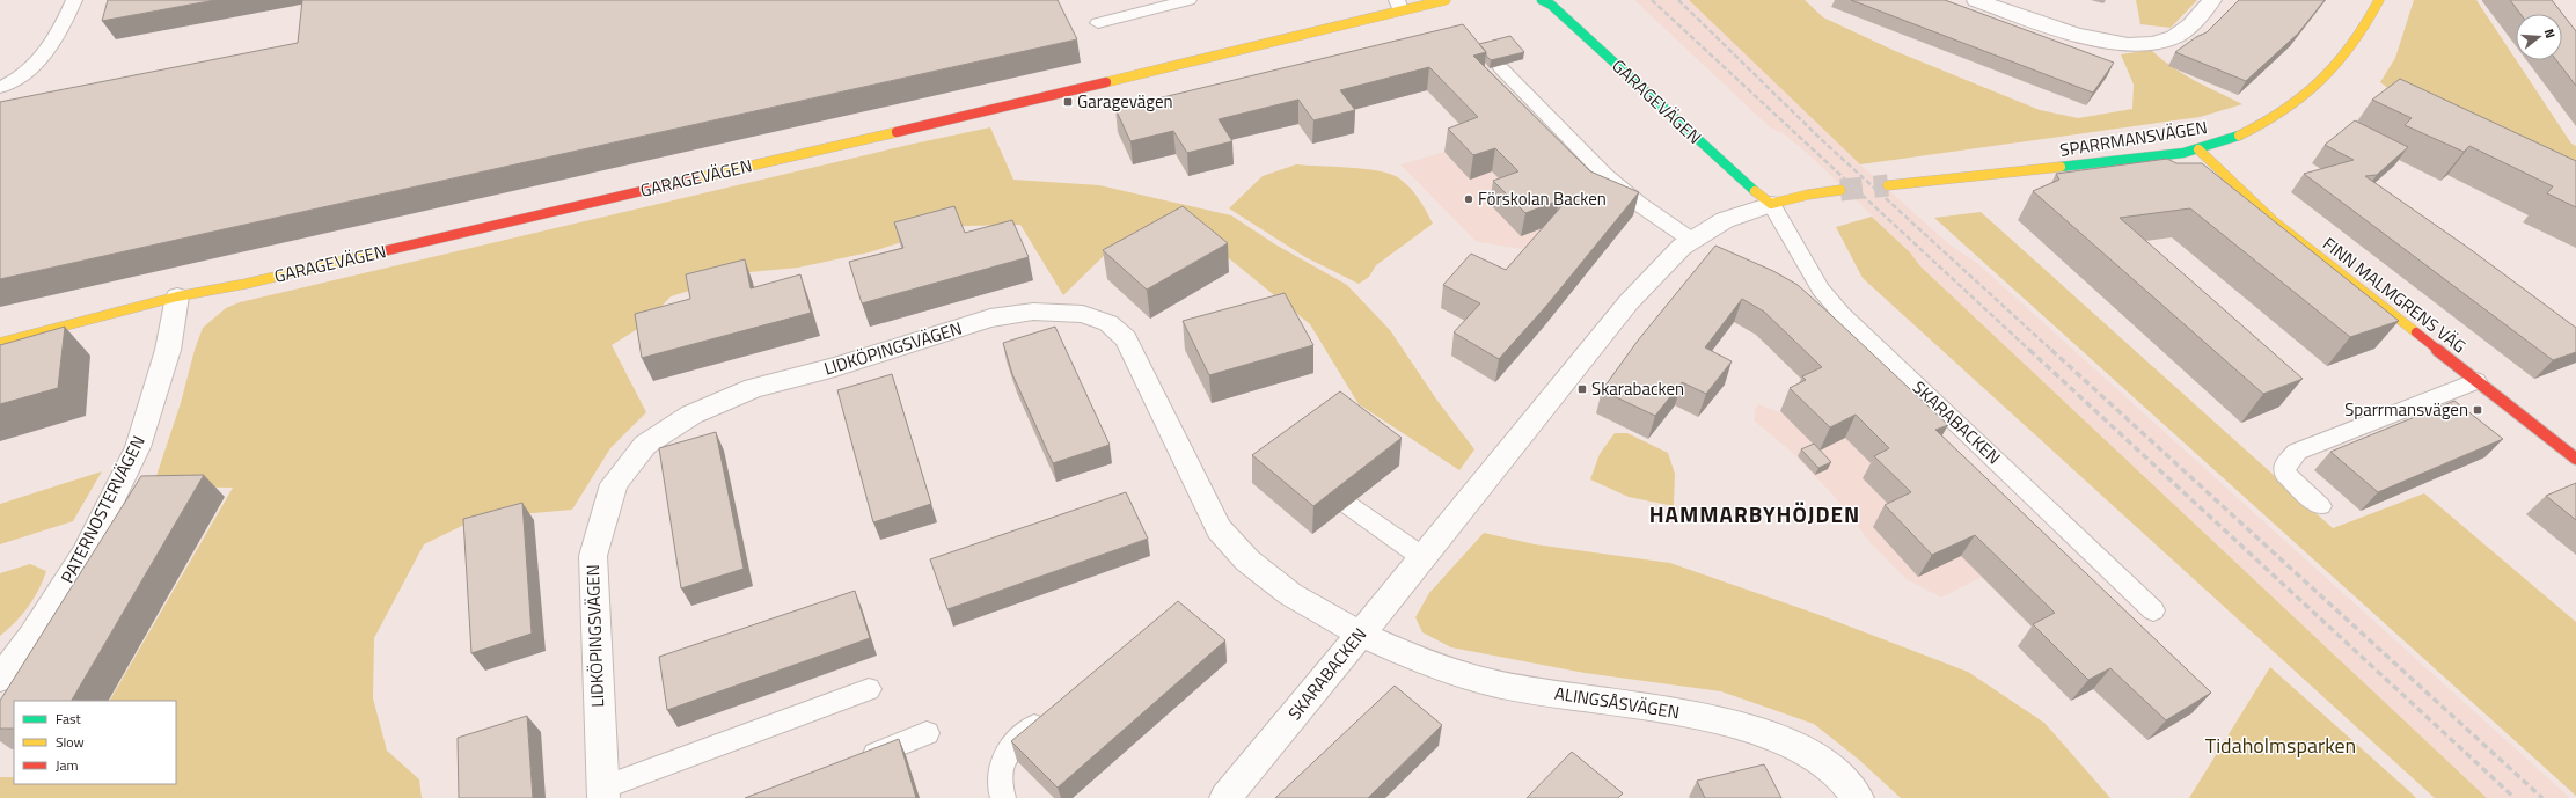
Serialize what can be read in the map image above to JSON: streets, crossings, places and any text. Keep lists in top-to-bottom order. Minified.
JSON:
{"streets":{"street":["GARAGEVÄGEN","SPARRMANSVÄGEN","FINN MALMGRENS VÄG","LIDKÖPINGSVÄGEN","SKARABACKEN","PATERNOSTERVÄGEN","ALINGSÅSVÄGEN"]},"crossings":[["GARAGEVÄGEN","SKARABACKEN"],["GARAGEVÄGEN","PATERNOSTERVÄGEN"],["SPARRMANSVÄGEN","FINN MALMGRENS VÄG"],["LIDKÖPINGSVÄGEN","SKARABACKEN"],["LIDKÖPINGSVÄGEN","ALINGSÅSVÄGEN"],["SKARABACKEN","ALINGSÅSVÄGEN"]],"districts":["HAMMARBYHÖJDEN"],"parks":["Tidaholmsparken"],"places":{"transit":["Garagevägen","Skarabacken","Sparrmansvägen"],"other":["Förskolan Backen"]},"legend":["Fast","Slow","Jam"],"north":"right"}
